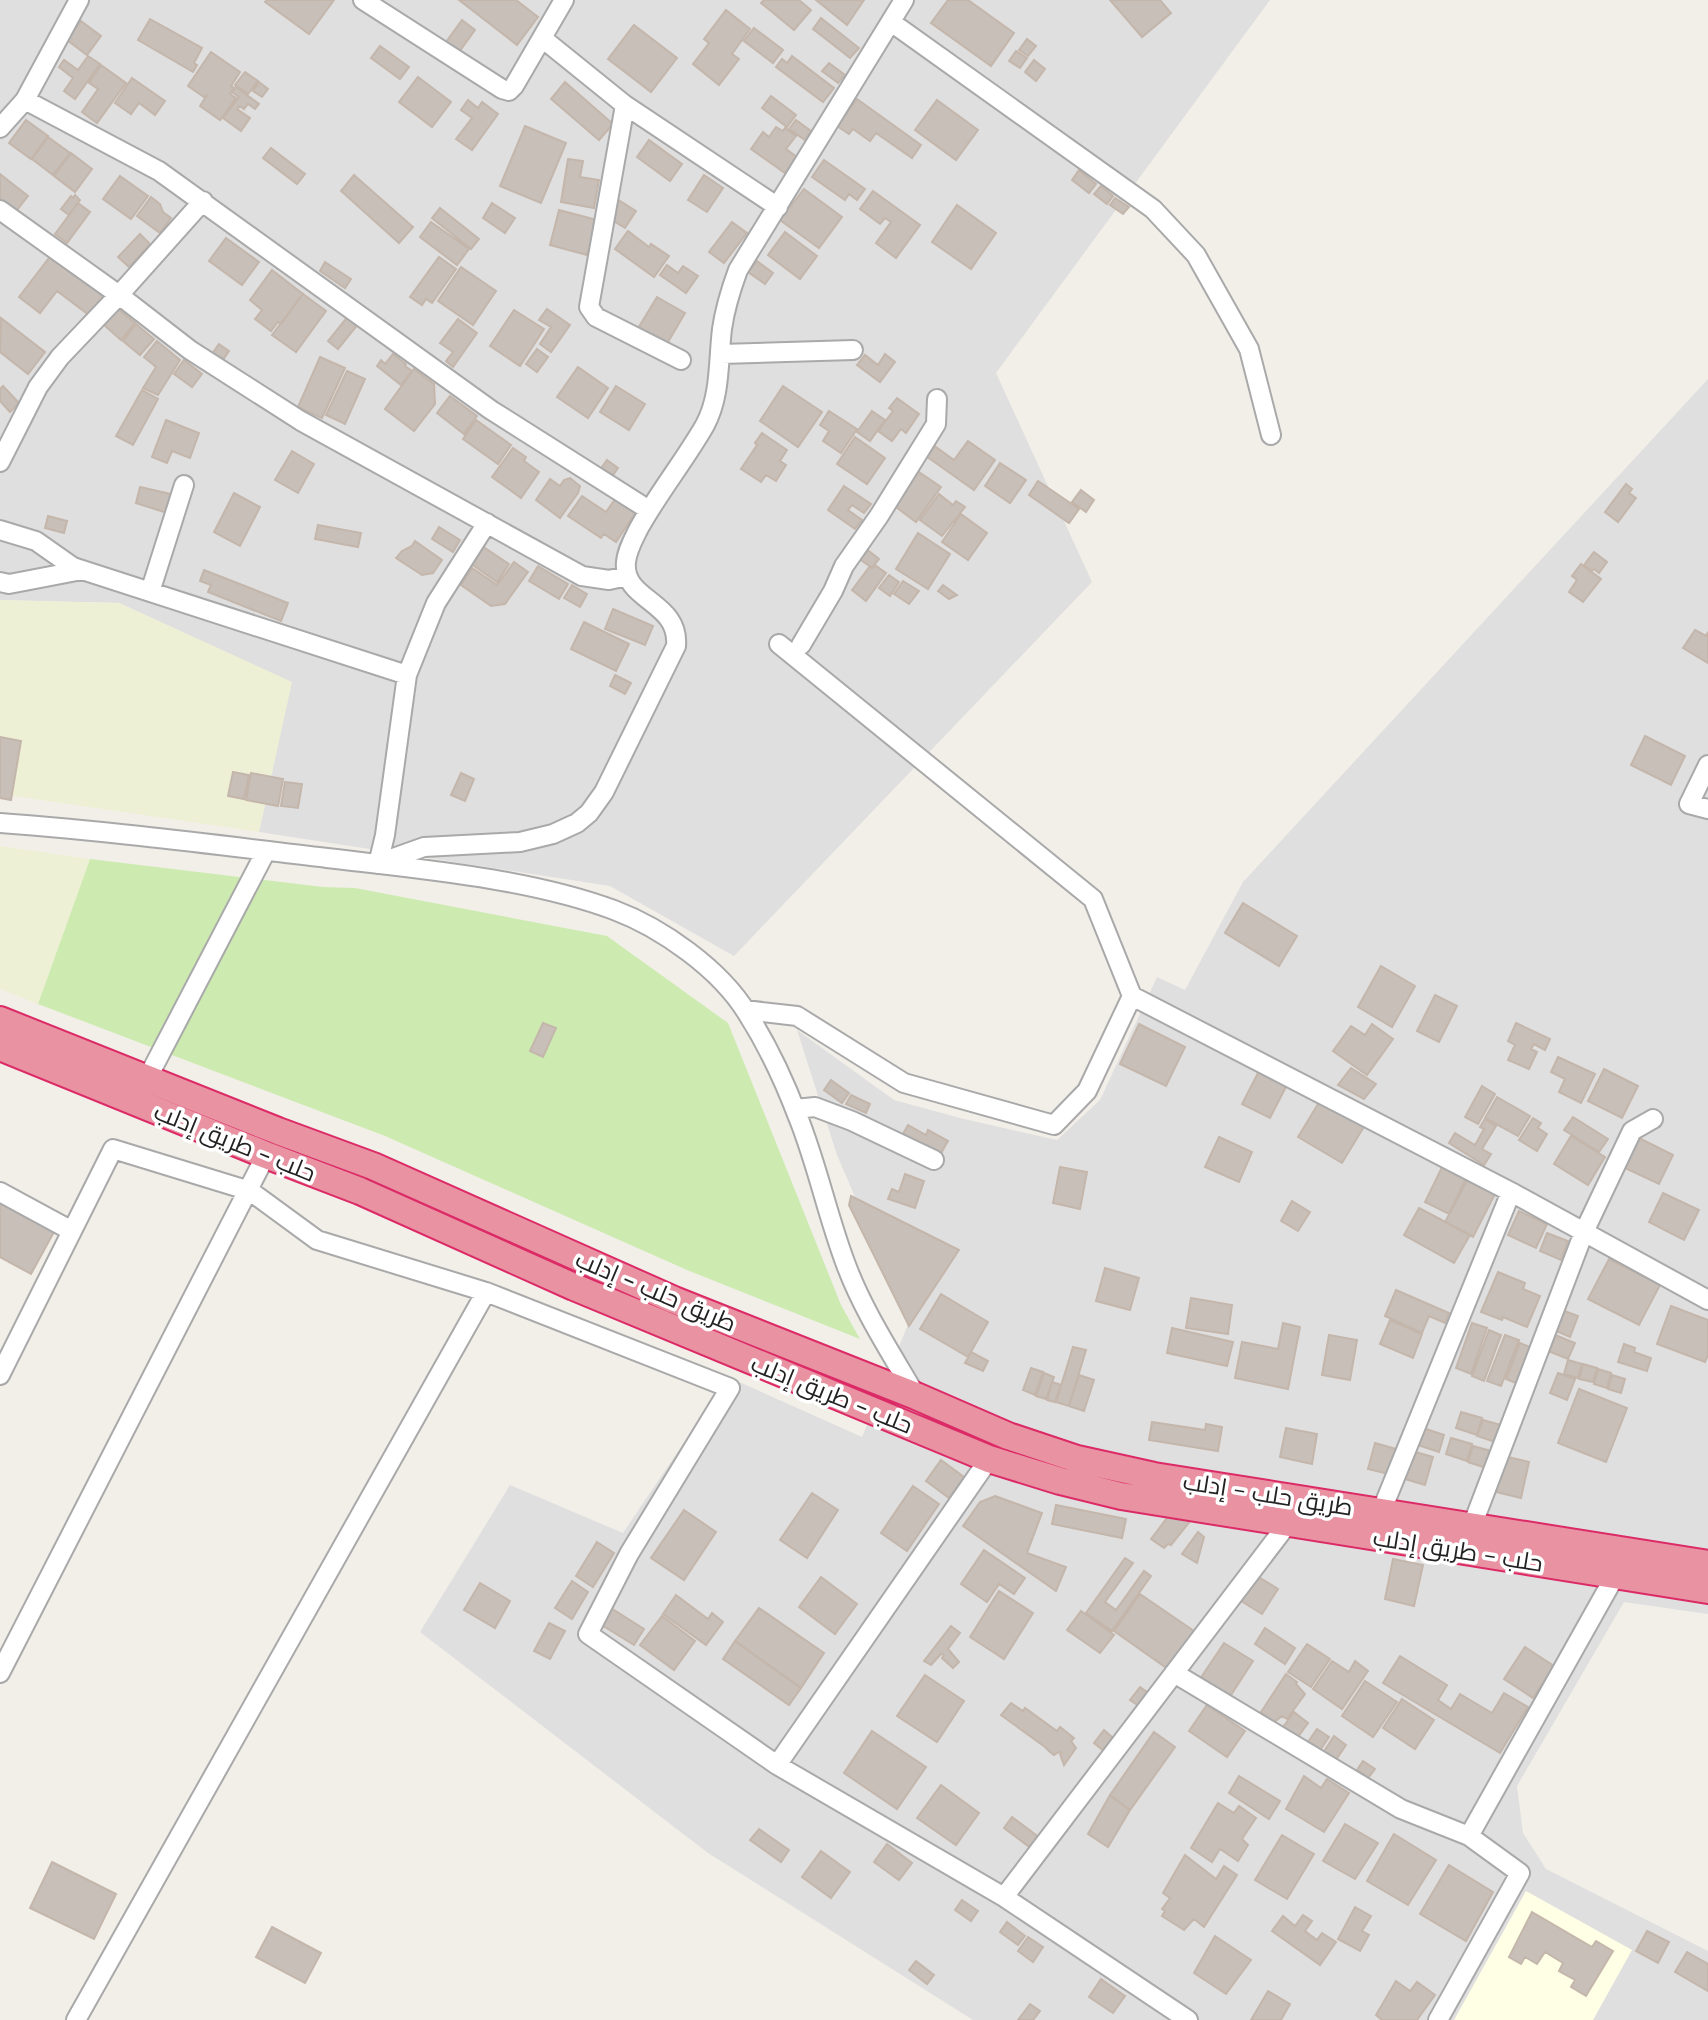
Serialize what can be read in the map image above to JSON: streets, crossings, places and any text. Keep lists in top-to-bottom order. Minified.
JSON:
{"streets":{"highway":["حلب - طريق إدلب","طريق حلب - إدلب"]}}
